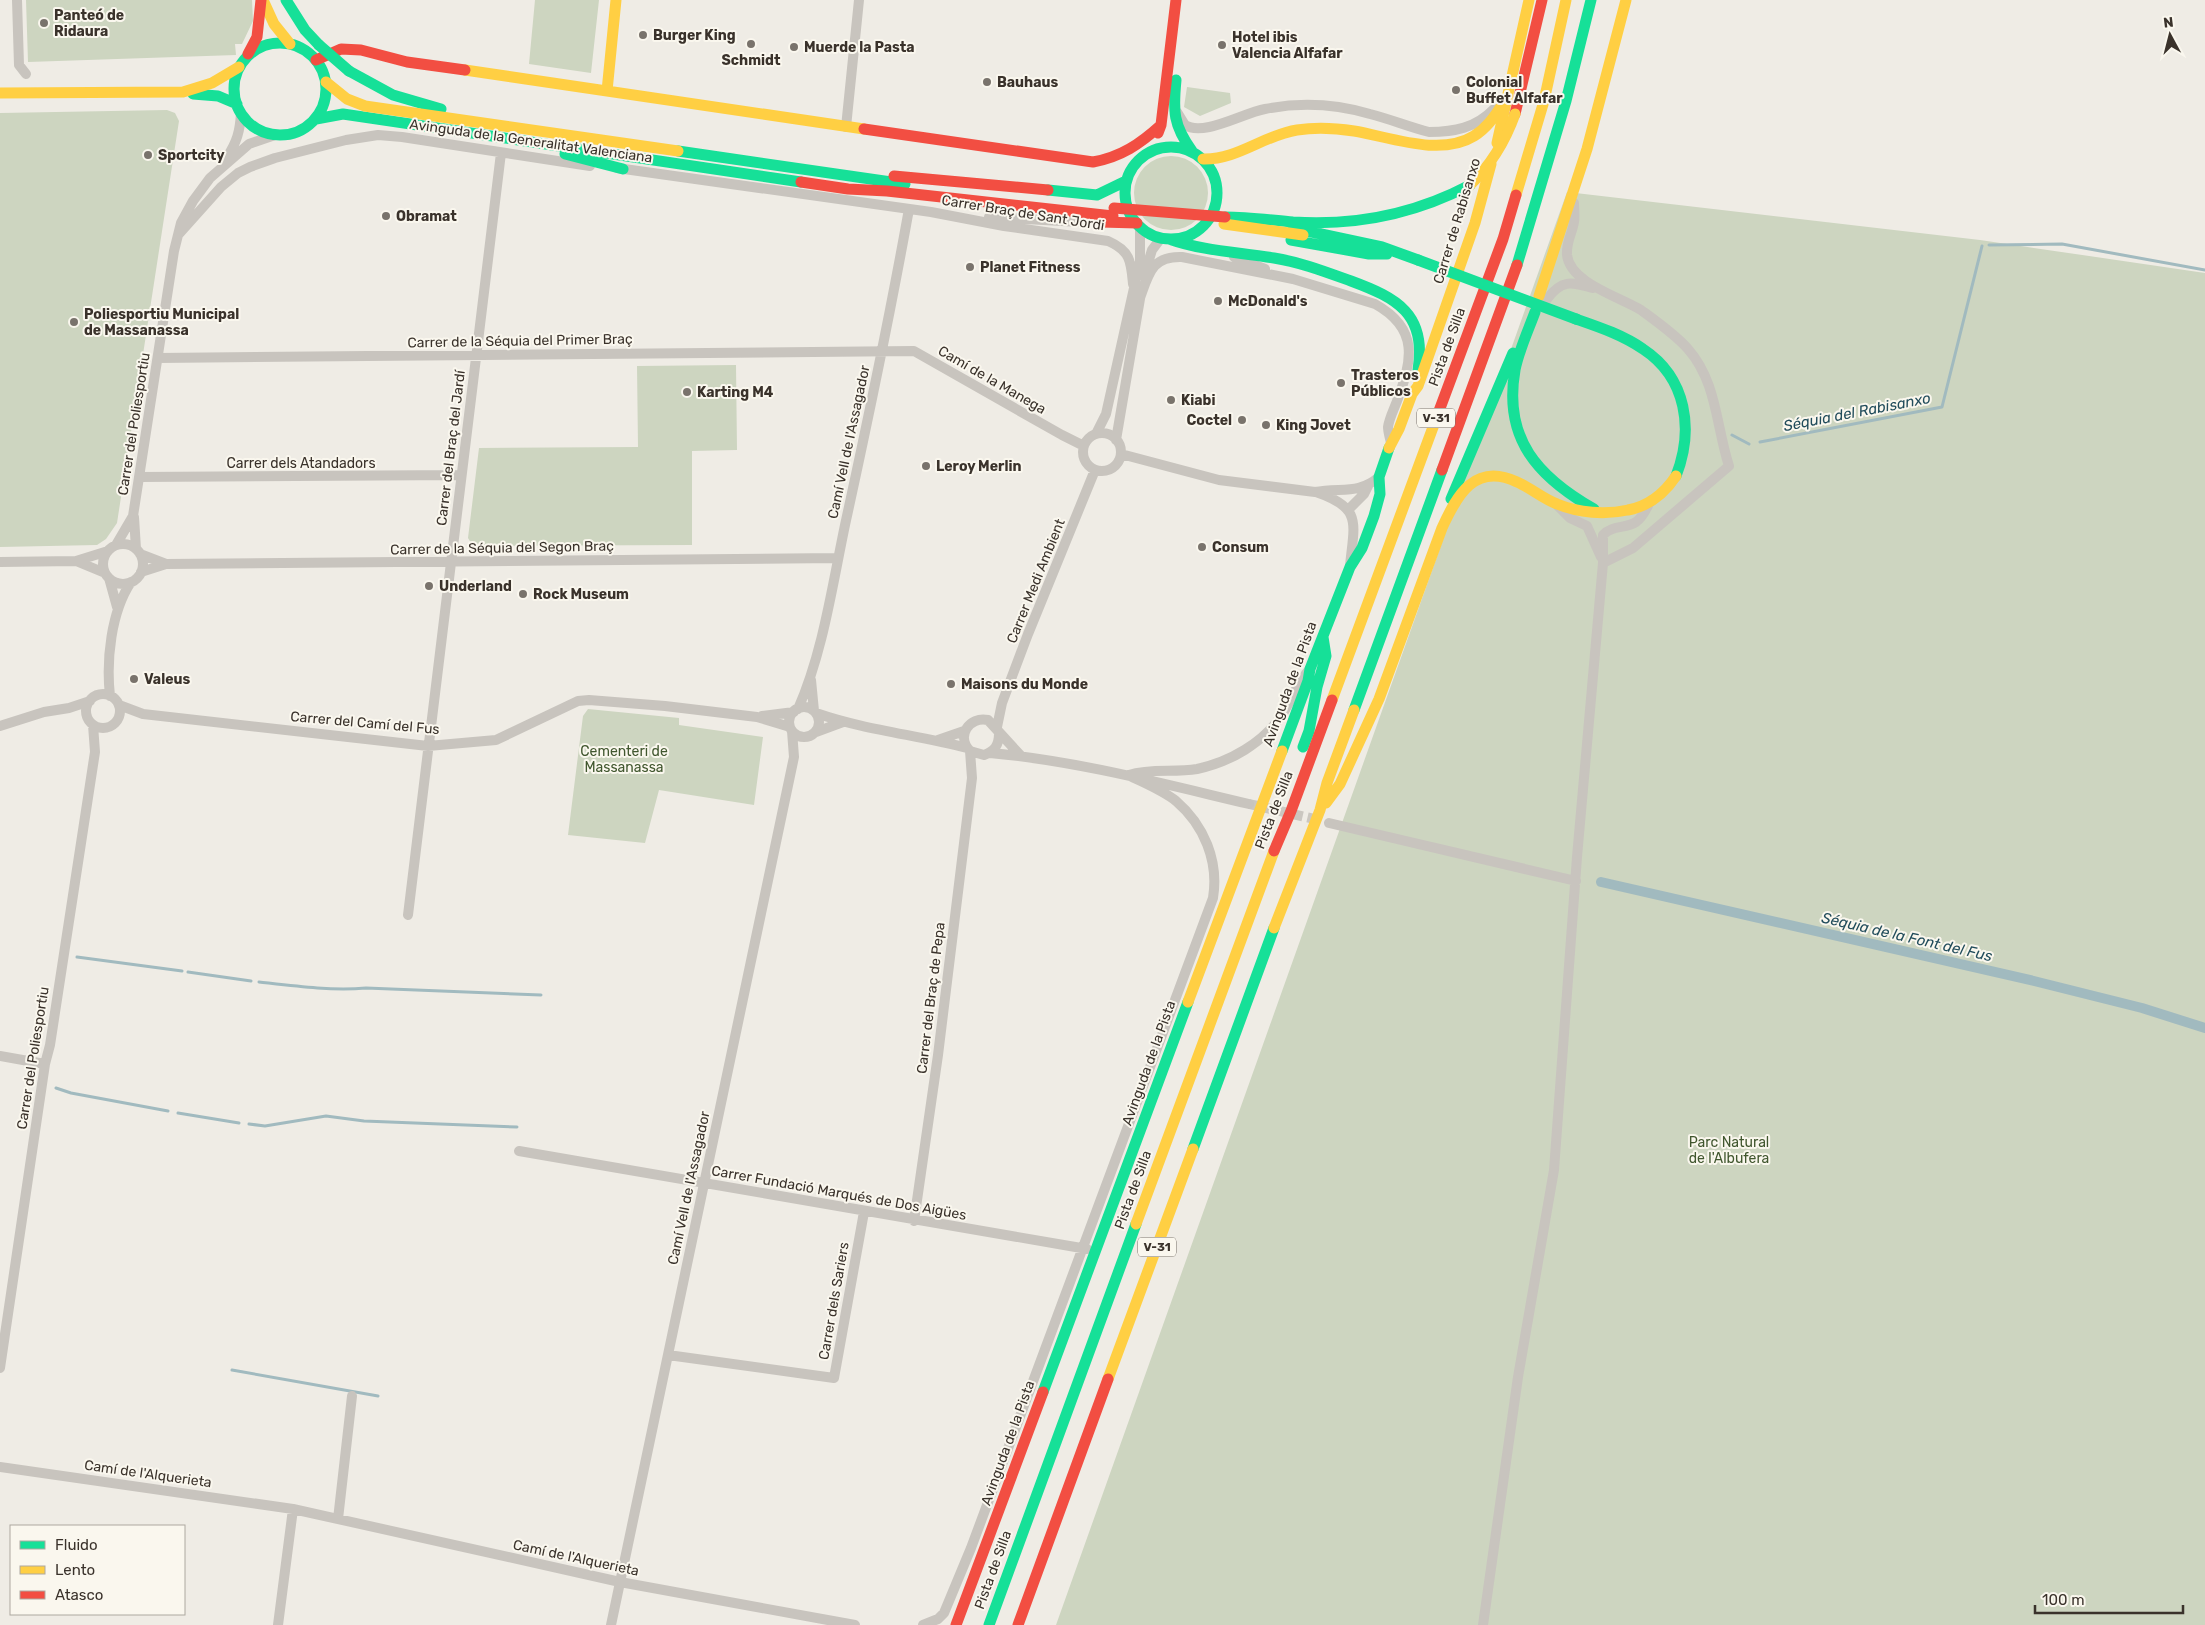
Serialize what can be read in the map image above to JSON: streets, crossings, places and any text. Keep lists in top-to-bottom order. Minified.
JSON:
{"streets":{"main road":["Carrer de Rabisanxo","Pista de Silla","V-31","Avinguda de la Pista"],"street":["Avinguda de la Generalitat Valenciana","Carrer Braç de Sant Jordi","Carrer de la Séquia del Primer Braç","Camí de la Manega","Carrer del Poliesportiu","Camí Vell de l'Assagador","Carrer del Braç del Jardí","Carrer dels Atandadors","Carrer de la Séquia del Segon Braç","Carrer Medi Ambient","Carrer del Camí del Fus","Carrer del Braç de Pepa","Carrer Fundació Marqués de Dos Aigües","Carrer dels Sariers","Camí de l'Alquerieta"]},"crossings":[["Avinguda de la Generalitat Valenciana","Carrer Braç de Sant Jordi"],["Avinguda de la Generalitat Valenciana","Carrer del Poliesportiu"],["Avinguda de la Generalitat Valenciana","Camí Vell de l'Assagador"],["Avinguda de la Generalitat Valenciana","Carrer del Braç del Jardí"],["Carrer Braç de Sant Jordi","Camí Vell de l'Assagador"],["Carrer de Rabisanxo","Avinguda de la Pista"],["Carrer de la Séquia del Primer Braç","Camí de la Manega"],["Carrer de la Séquia del Primer Braç","Carrer del Poliesportiu"],["Carrer de la Séquia del Primer Braç","Camí Vell de l'Assagador"],["Carrer de la Séquia del Primer Braç","Carrer del Braç del Jardí"],["Camí de la Manega","Camí Vell de l'Assagador"],["Camí de la Manega","Carrer Medi Ambient"],["Carrer del Poliesportiu","Carrer dels Atandadors"],["Carrer del Poliesportiu","Carrer de la Séquia del Segon Braç"],["Carrer del Poliesportiu","Carrer del Camí del Fus"],["Camí Vell de l'Assagador","Carrer de la Séquia del Segon Braç"],["Camí Vell de l'Assagador","Carrer del Camí del Fus"],["Camí Vell de l'Assagador","Carrer Fundació Marqués de Dos Aigües"],["Camí Vell de l'Assagador","Carrer dels Sariers"],["Camí Vell de l'Assagador","Camí de l'Alquerieta"],["Carrer del Braç del Jardí","Carrer dels Atandadors"],["Carrer del Braç del Jardí","Carrer de la Séquia del Segon Braç"],["Carrer del Braç del Jardí","Carrer del Camí del Fus"],["Carrer Medi Ambient","Carrer del Braç de Pepa"],["Avinguda de la Pista","Carrer Fundació Marqués de Dos Aigües"],["Carrer del Braç de Pepa","Carrer Fundació Marqués de Dos Aigües"],["Carrer Fundació Marqués de Dos Aigües","Carrer dels Sariers"]],"water":["Séquia del Rabisanxo","Séquia de la Font del Fus"],"parks":["Cementeri de Massanassa","Parc Natural de l'Albufera"],"places":["Panteó de Ridaura","Burger King","Schmidt","Hotel ibis Valencia Alfafar","Muerde la Pasta","Bauhaus","Colonial Buffet Alfafar","Sportcity","Obramat","Planet Fitness","McDonald's","Poliesportiu Municipal de Massanassa","Trasteros Públicos","Karting M4","Kiabi","Coctel","King Jovet","Leroy Merlin","Consum","Underland","Rock Museum","Valeus","Maisons du Monde"],"legend":["Fluido","Lento","Atasco"],"scale_bar":"100 m","north":"top"}
